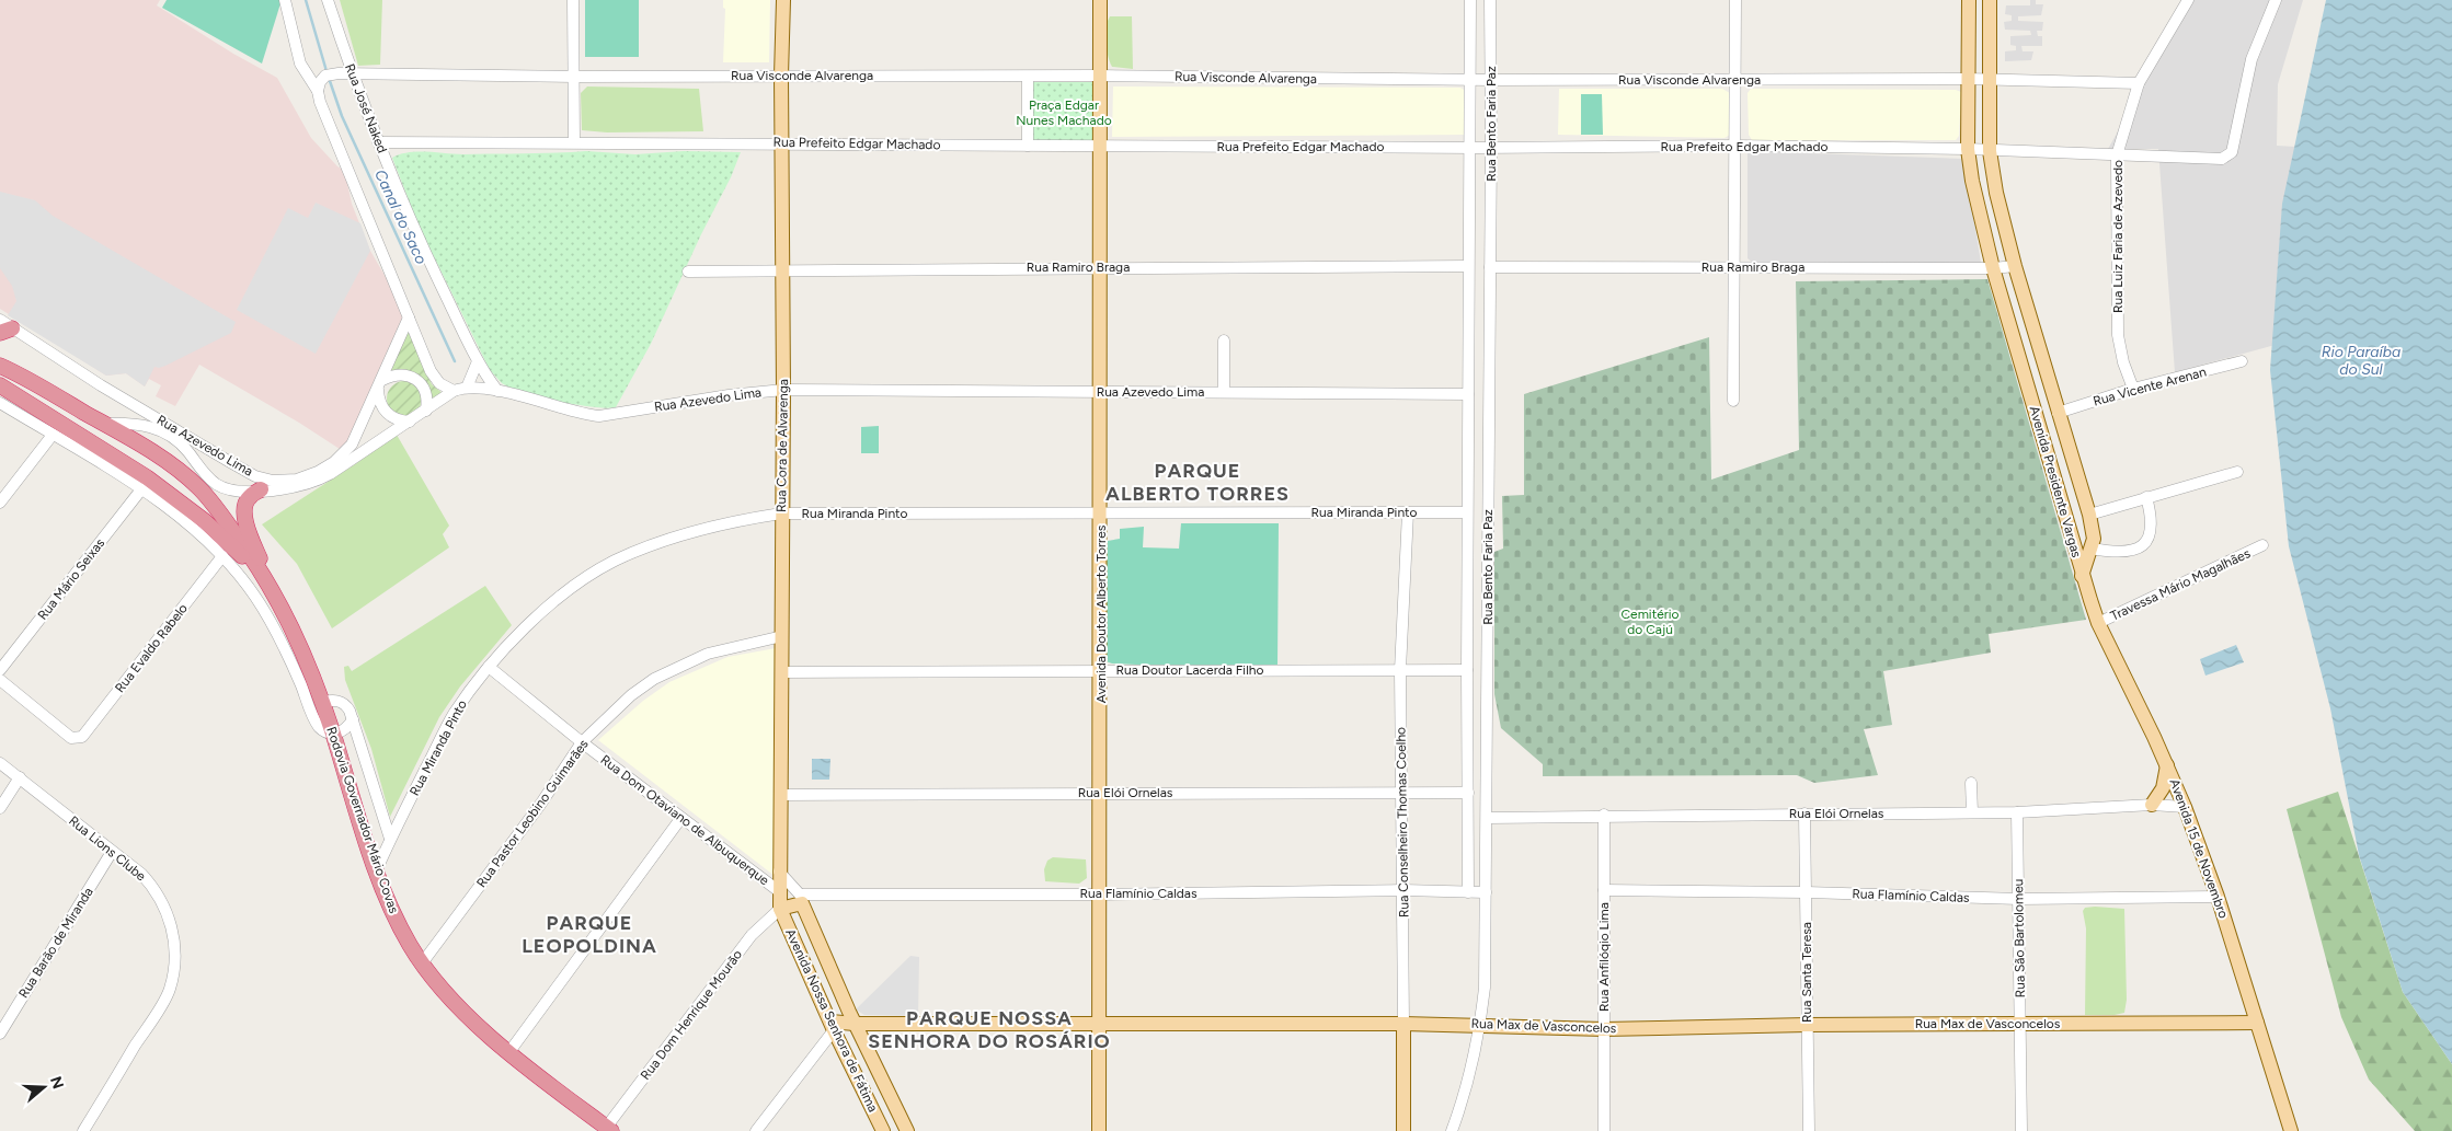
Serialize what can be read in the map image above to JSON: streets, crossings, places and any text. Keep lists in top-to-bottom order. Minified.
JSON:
{"streets":{"highway":["Rodovia Governador Mário Covas"],"main road":["Rua Cora de Alvarenga","Avenida Presidente Vargas","Avenida Doutor Alberto Torres","Rua Conselheiro Thomas Coelho","Avenida 15 de Novembro","Avenida Nossa Senhora de Fátima","Rua Max de Vasconcelos"],"street":["Rua Visconde Alvarenga","Rua José Naked","Rua Bento Faria Paz","Rua Prefeito Edgar Machado","Rua Luiz Faria de Azevedo","Rua Ramiro Braga","Rua Vicente Arenan","Rua Azevedo Lima","Rua Miranda Pinto","Rua Mário Seixas","Travessa Mário Magalhães","Rua Evaldo Rabelo","Rua Doutor Lacerda Filho","Rua Elói Ornelas","Rua Pastor Leobino Guimarães","Rua Dom Otaviano de Albuquerque","Rua Lions Clube","Rua Flamínio Caldas","Rua São Bartolomeu","Rua Barão de Miranda","Rua Anfilóqio Lima","Rua Santa Teresa","Rua Dom Henrique Mourão"]},"crossings":[["Rua Visconde Alvarenga","Rua José Naked"],["Rua Visconde Alvarenga","Rua Bento Faria Paz"],["Rua Visconde Alvarenga","Rua Luiz Faria de Azevedo"],["Rua Visconde Alvarenga","Rua Cora de Alvarenga"],["Rua Visconde Alvarenga","Avenida Presidente Vargas"],["Rua Visconde Alvarenga","Avenida Doutor Alberto Torres"],["Rua José Naked","Rua Prefeito Edgar Machado"],["Rua José Naked","Rua Azevedo Lima"],["Rua Bento Faria Paz","Rua Prefeito Edgar Machado"],["Rua Bento Faria Paz","Rua Ramiro Braga"],["Rua Bento Faria Paz","Rua Azevedo Lima"],["Rua Bento Faria Paz","Rua Miranda Pinto"],["Rua Bento Faria Paz","Rua Doutor Lacerda Filho"],["Rua Bento Faria Paz","Rua Elói Ornelas"],["Rua Bento Faria Paz","Rua Flamínio Caldas"],["Rua Bento Faria Paz","Rua Max de Vasconcelos"],["Rua Prefeito Edgar Machado","Rua Luiz Faria de Azevedo"],["Rua Prefeito Edgar Machado","Rua Cora de Alvarenga"],["Rua Prefeito Edgar Machado","Avenida Presidente Vargas"],["Rua Prefeito Edgar Machado","Avenida Doutor Alberto Torres"],["Rua Luiz Faria de Azevedo","Rua Vicente Arenan"],["Rua Ramiro Braga","Rua Cora de Alvarenga"],["Rua Ramiro Braga","Avenida Presidente Vargas"],["Rua Ramiro Braga","Avenida Doutor Alberto Torres"],["Rua Vicente Arenan","Avenida Presidente Vargas"],["Rua Azevedo Lima","Rua Cora de Alvarenga"],["Rua Azevedo Lima","Avenida Doutor Alberto Torres"],["Rua Azevedo Lima","Rodovia Governador Mário Covas"],["Rua Cora de Alvarenga","Rua Miranda Pinto"],["Rua Cora de Alvarenga","Rua Doutor Lacerda Filho"],["Rua Cora de Alvarenga","Rua Elói Ornelas"],["Rua Cora de Alvarenga","Rua Pastor Leobino Guimarães"],["Rua Cora de Alvarenga","Rua Dom Otaviano de Albuquerque"],["Rua Cora de Alvarenga","Avenida Nossa Senhora de Fátima"],["Avenida Presidente Vargas","Avenida 15 de Novembro"],["Rua Miranda Pinto","Avenida Doutor Alberto Torres"],["Rua Miranda Pinto","Rodovia Governador Mário Covas"],["Rua Miranda Pinto","Rua Dom Otaviano de Albuquerque"],["Rua Miranda Pinto","Rua Conselheiro Thomas Coelho"],["Travessa Mário Magalhães","Avenida 15 de Novembro"],["Avenida Doutor Alberto Torres","Rua Doutor Lacerda Filho"],["Avenida Doutor Alberto Torres","Rua Elói Ornelas"],["Avenida Doutor Alberto Torres","Rua Flamínio Caldas"],["Avenida Doutor Alberto Torres","Rua Max de Vasconcelos"],["Rua Doutor Lacerda Filho","Rua Conselheiro Thomas Coelho"],["Rua Elói Ornelas","Rua Conselheiro Thomas Coelho"],["Rua Elói Ornelas","Avenida 15 de Novembro"],["Rua Elói Ornelas","Rua São Bartolomeu"],["Rua Elói Ornelas","Rua Anfilóqio Lima"],["Rua Elói Ornelas","Rua Santa Teresa"],["Rua Pastor Leobino Guimarães","Rodovia Governador Mário Covas"],["Rua Pastor Leobino Guimarães","Rua Dom Otaviano de Albuquerque"],["Rodovia Governador Mário Covas","Rua Dom Henrique Mourão"],["Rua Dom Otaviano de Albuquerque","Avenida Nossa Senhora de Fátima"],["Rua Conselheiro Thomas Coelho","Rua Flamínio Caldas"],["Rua Conselheiro Thomas Coelho","Rua Max de Vasconcelos"],["Rua Lions Clube","Rua Barão de Miranda"],["Avenida 15 de Novembro","Rua Flamínio Caldas"],["Avenida 15 de Novembro","Rua Max de Vasconcelos"],["Rua Flamínio Caldas","Rua São Bartolomeu"],["Rua Flamínio Caldas","Rua Anfilóqio Lima"],["Rua Flamínio Caldas","Rua Santa Teresa"],["Rua Flamínio Caldas","Avenida Nossa Senhora de Fátima"],["Rua São Bartolomeu","Rua Max de Vasconcelos"],["Rua Anfilóqio Lima","Rua Max de Vasconcelos"],["Rua Santa Teresa","Rua Max de Vasconcelos"],["Rua Dom Henrique Mourão","Avenida Nossa Senhora de Fátima"],["Avenida Nossa Senhora de Fátima","Rua Max de Vasconcelos"]],"districts":["PARQUE ALBERTO TORRES","PARQUE LEOPOLDINA","PARQUE NOSSA SENHORA DO ROSÁRIO"],"water":["Canal do Saco","Rio Paraíba do Sul"],"parks":["Praça Edgar Nunes Machado","Cemitério do Cajú"],"north":"right"}
